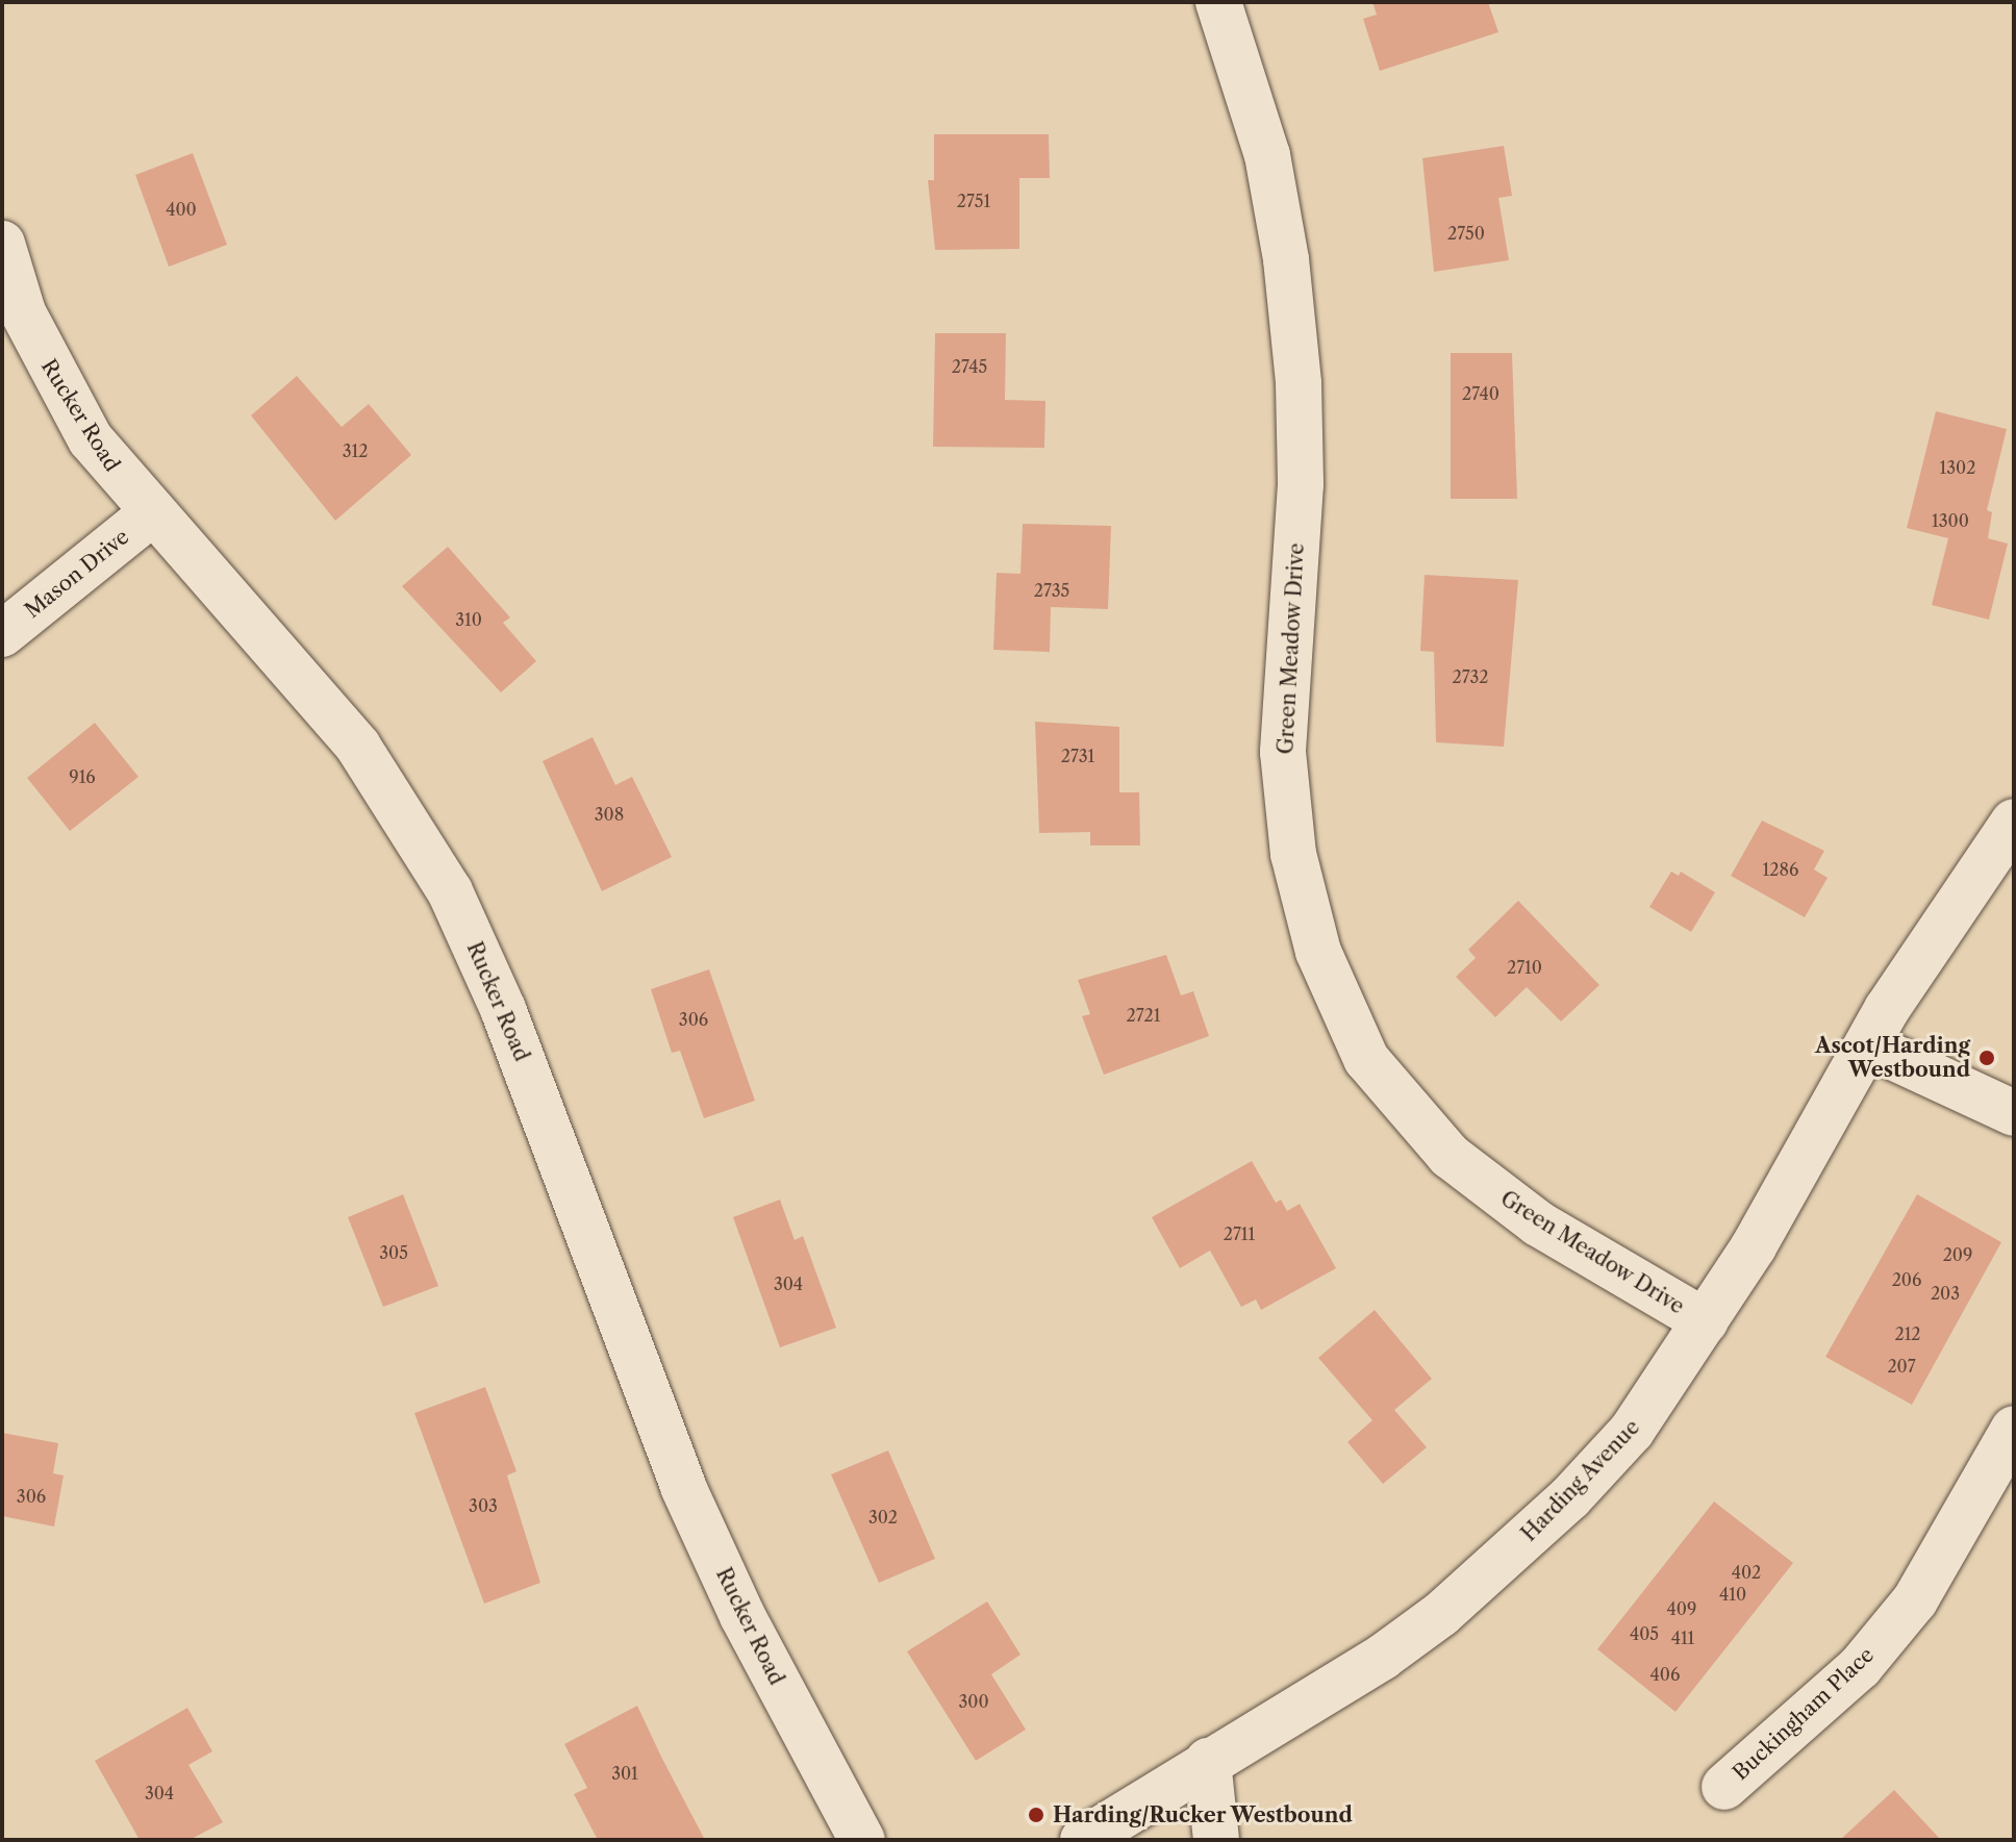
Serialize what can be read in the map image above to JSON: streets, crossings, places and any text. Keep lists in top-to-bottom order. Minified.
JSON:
{"streets":{"street":["Rucker Road","Mason Drive","Green Meadow Drive","Harding Avenue","Buckingham Place"]},"crossings":[["Rucker Road","Mason Drive"],["Green Meadow Drive","Harding Avenue"]],"places":["Ascot/Harding Westbound","Harding/Rucker Westbound"],"house_numbers":["2751","400","2750","2745","2740","312","1302","1300","2735","310","2732","2731","916","308","1286","2710","2721","306","2711","305","209","206","304","203","212","207","306","303","302","402","410","409","405","411","406","300","301","304"]}
